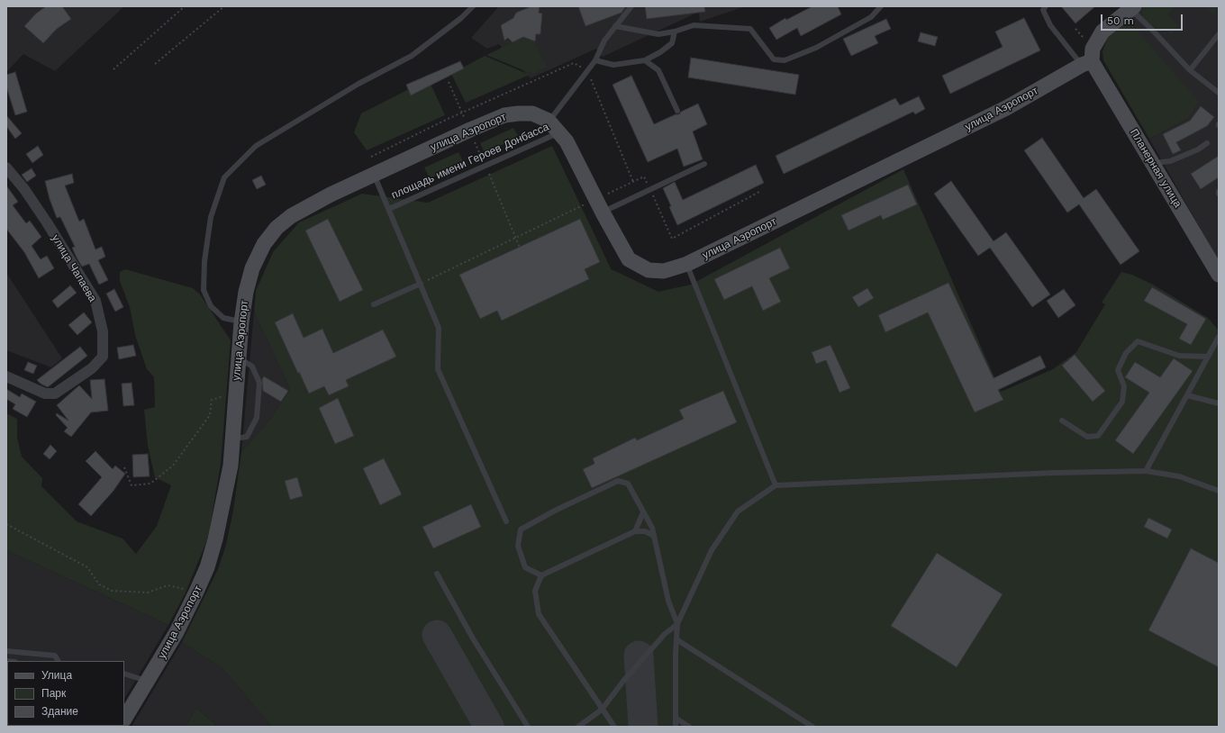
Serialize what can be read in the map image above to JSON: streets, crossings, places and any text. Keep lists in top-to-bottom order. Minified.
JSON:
{"streets":{"main road":["улица Аэропорт","Планерная улица"],"street":["улица Чапаева"],"lane":["площадь имени Героев Донбасса"]},"crossings":[["улица Аэропорт","площадь имени Героев Донбасса"],["улица Аэропорт","Планерная улица"]],"legend":["Улица","Парк","Здание"],"scale_bar":"50 m"}
